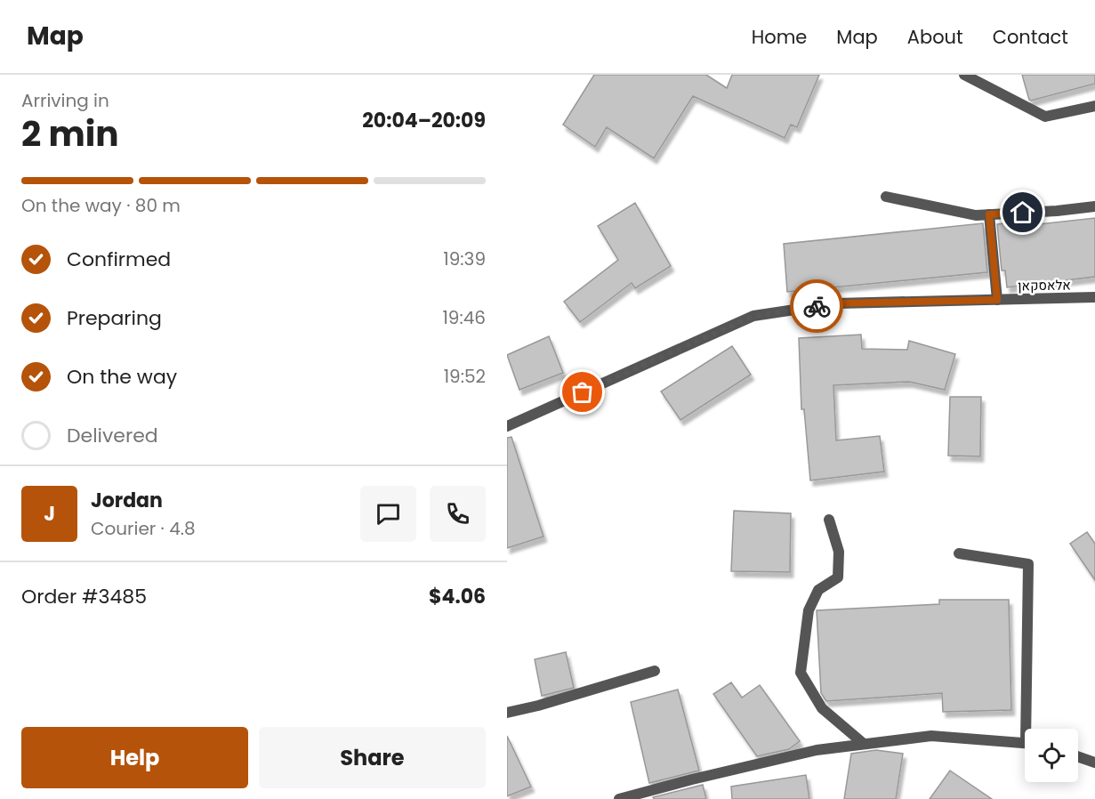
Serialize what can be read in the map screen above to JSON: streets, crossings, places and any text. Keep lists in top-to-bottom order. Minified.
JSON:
{"streets":{"street":["אלאסקאן"]},"page":{"header":"Map","nav":["Home","Map","About","Contact"],"heading":["2 min","Arriving in","20:04–20:09"],"panel":["Jordan","Courier · 4.8","Order #3485","$4.06"],"bar":"On the way · 80 m","list":[["Confirmed","19:39"],["Preparing","19:46"],["On the way","19:52"],"Delivered"],"round":"J","buttons":["Help","Share"]}}
